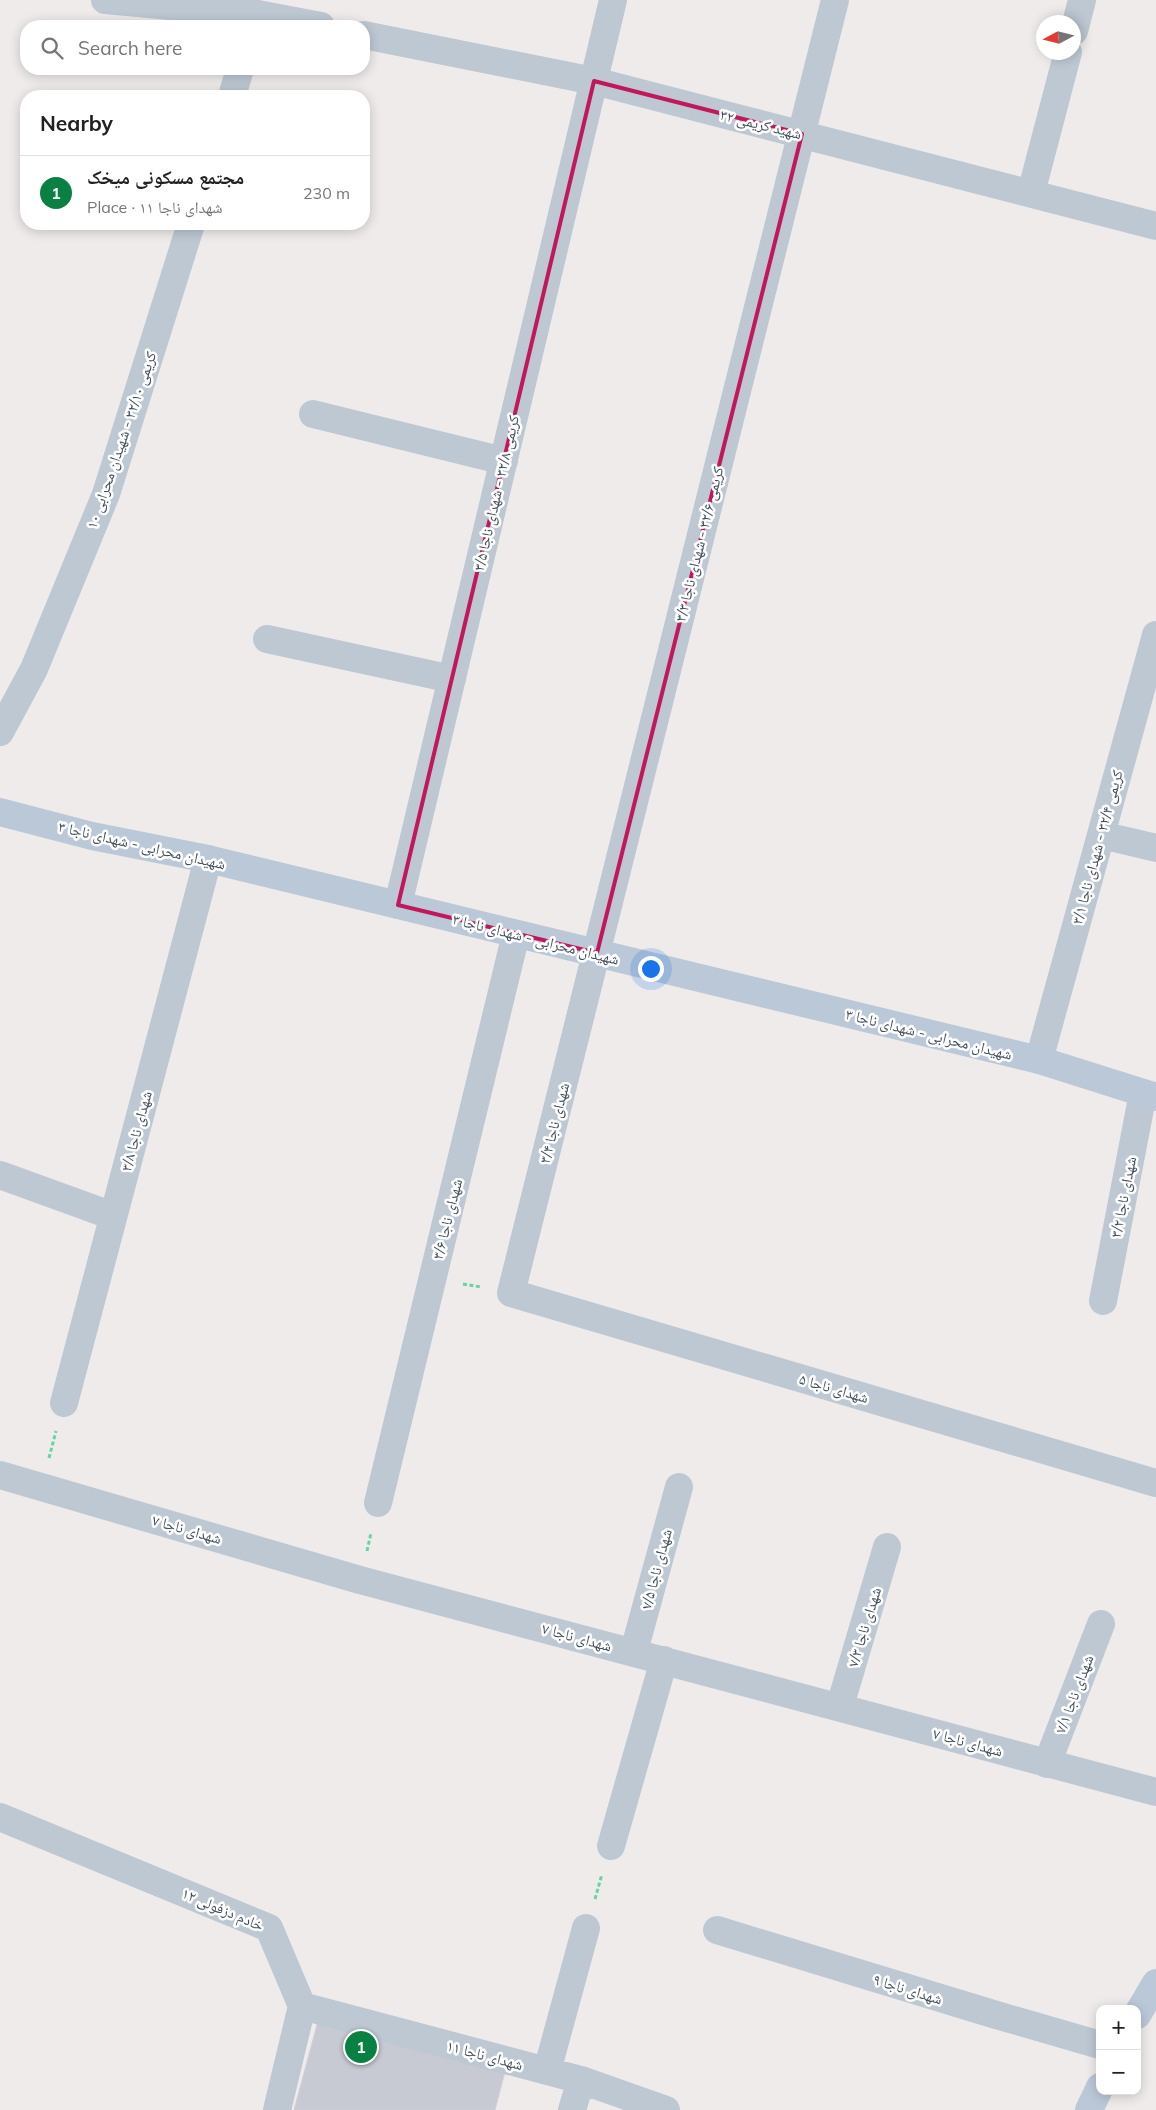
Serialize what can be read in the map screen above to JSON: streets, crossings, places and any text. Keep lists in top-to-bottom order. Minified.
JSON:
{"streets":{"street":["شهید کریمی ۳۲","کریمی ۳۲/۱۰ - شهیدان محرابی ۱۰","کریمی ۳۲/۸ - شهدای ناجا ۳/۵","کریمی ۳۲/۶ - شهدای ناجا ۳/۳","شهیدان محرابی - شهدای ناجا ۳","کریمی ۳۲/۴ - شهدای ناجا ۳/۱","شهدای ناجا ۳/۴","شهدای ناجا ۳/۸","شهدای ناجا ۳/۲","شهدای ناجا ۳/۶","شهدای ناجا ۵","شهدای ناجا ۷","شهدای ناجا ۷/۵","شهدای ناجا ۷/۳","شهدای ناجا ۷/۱","خادم دزفولی ۱۲","شهدای ناجا ۹","شهدای ناجا ۱۱"]},"crossings":[["شهید کریمی ۳۲","کریمی ۳۲/۸ - شهدای ناجا ۳/۵"],["شهید کریمی ۳۲","کریمی ۳۲/۶ - شهدای ناجا ۳/۳"],["کریمی ۳۲/۸ - شهدای ناجا ۳/۵","شهیدان محرابی - شهدای ناجا ۳"],["کریمی ۳۲/۶ - شهدای ناجا ۳/۳","شهیدان محرابی - شهدای ناجا ۳"],["کریمی ۳۲/۶ - شهدای ناجا ۳/۳","شهدای ناجا ۳/۴"],["شهیدان محرابی - شهدای ناجا ۳","کریمی ۳۲/۴ - شهدای ناجا ۳/۱"],["شهیدان محرابی - شهدای ناجا ۳","شهدای ناجا ۳/۴"],["شهیدان محرابی - شهدای ناجا ۳","شهدای ناجا ۳/۸"],["شهیدان محرابی - شهدای ناجا ۳","شهدای ناجا ۳/۲"],["شهیدان محرابی - شهدای ناجا ۳","شهدای ناجا ۳/۶"],["شهدای ناجا ۳/۴","شهدای ناجا ۵"],["شهدای ناجا ۷","شهدای ناجا ۷/۵"],["شهدای ناجا ۷","شهدای ناجا ۷/۳"],["شهدای ناجا ۷","شهدای ناجا ۷/۱"],["خادم دزفولی ۱۲","شهدای ناجا ۱۱"]],"north":"left","page":{"search":"Search here","heading":"Nearby","list":[{"mark":"1","name":"مجتمع مسکونی میخک","note":"Place · شهدای ناجا ۱۱","value":"230 m"}],"map_buttons":["+","−"],"pins":"1"}}
